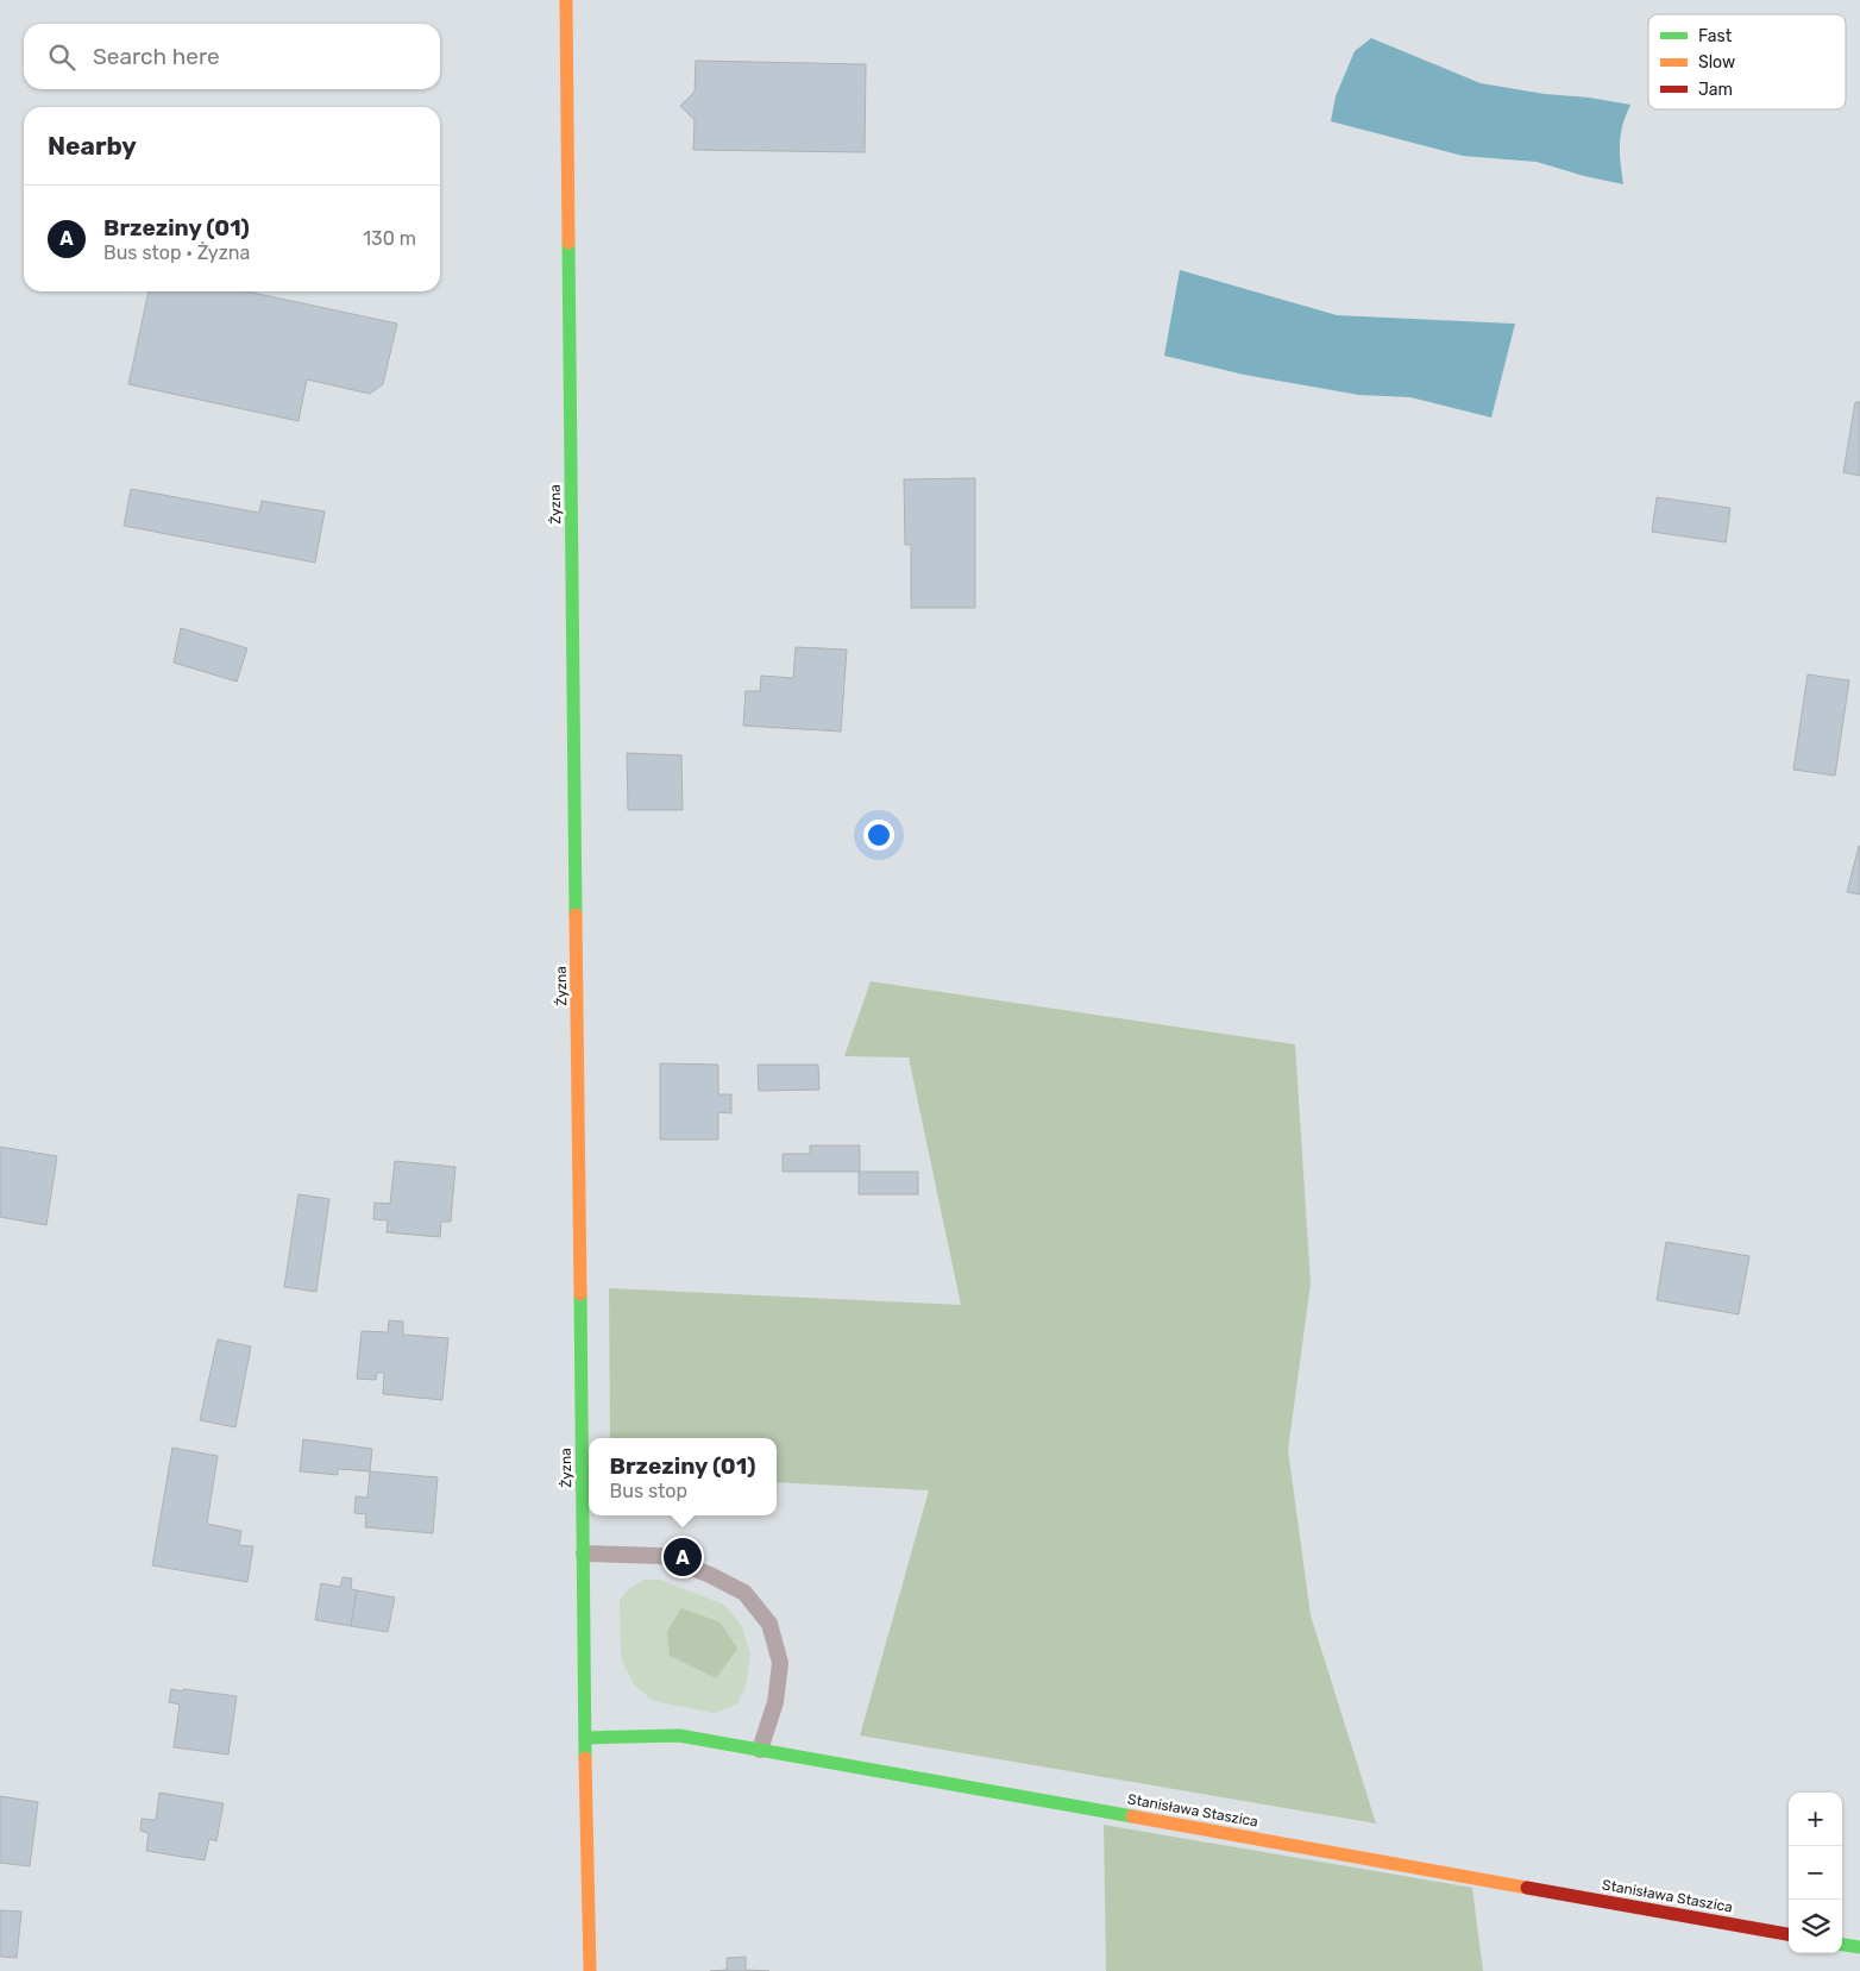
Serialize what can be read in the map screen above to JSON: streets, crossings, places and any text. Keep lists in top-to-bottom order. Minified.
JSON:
{"streets":{"street":["Żyzna","Stanisława Staszica"]},"crossings":[["Żyzna","Stanisława Staszica"]],"legend":["Fast","Slow","Jam"],"page":{"search":"Search here","heading":"Nearby","list":[{"mark":"A","name":"Brzeziny (01)","note":"Bus stop · Żyzna","value":"130 m"}],"popup":["Brzeziny (01)","Bus stop"],"pins":"A","map_buttons":["+","−"]}}
